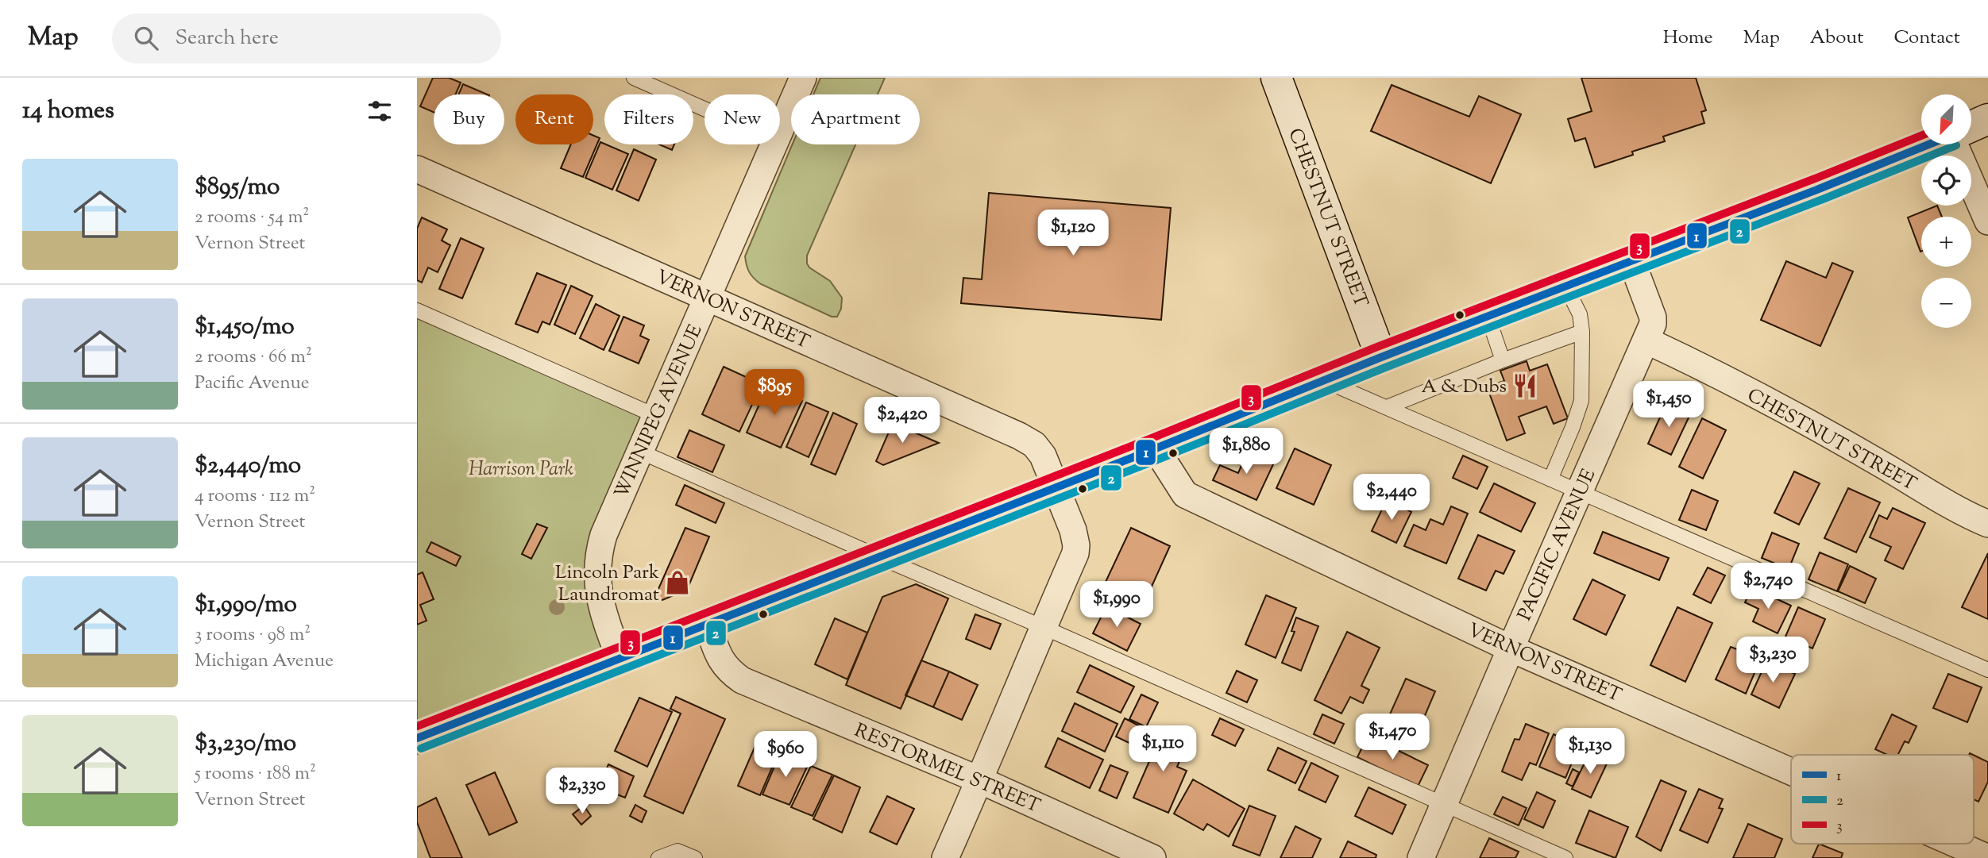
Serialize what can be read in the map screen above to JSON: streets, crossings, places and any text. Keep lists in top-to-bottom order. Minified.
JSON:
{"streets":{"main road":["CHESTNUT STREET"],"street":["VERNON STREET","WINNIPEG AVENUE","PACIFIC AVENUE","RESTORMEL STREET"]},"crossings":[["CHESTNUT STREET","PACIFIC AVENUE"],["VERNON STREET","WINNIPEG AVENUE"],["VERNON STREET","PACIFIC AVENUE"],["VERNON STREET","RESTORMEL STREET"]],"parks":["Harrison Park"],"places":{"restaurant":["A & Dubs"],"shop":["Lincoln Park Laundromat"]},"lines":["transit line 3","transit line 1","transit line 2"],"legend":["1","2","3"],"north":"bottom left","page":{"header":"Map","search":"Search here","nav":["Home","Map","About","Contact"],"heading":"14 homes","map_buttons":["+","−"],"chip":["Buy","Rent","Filters","New","Apartment"],"list":[{"name":"$895/mo","note":"2 rooms · 54 m² · Vernon Street"},{"name":"$1,450/mo","note":"2 rooms · 66 m² · Pacific Avenue"},{"name":"$2,440/mo","note":"4 rooms · 112 m² · Vernon Street"},{"name":"$1,990/mo","note":"3 rooms · 98 m² · Michigan Avenue"},{"name":"$3,230/mo","note":"5 rooms · 188 m² · Vernon Street"}],"price":["$1,120","$895","$1,450","$2,420","$1,880","$2,440","$2,740","$1,990","$3,230","$1,470","$1,110","$1,130","$960","$2,330"]}}
